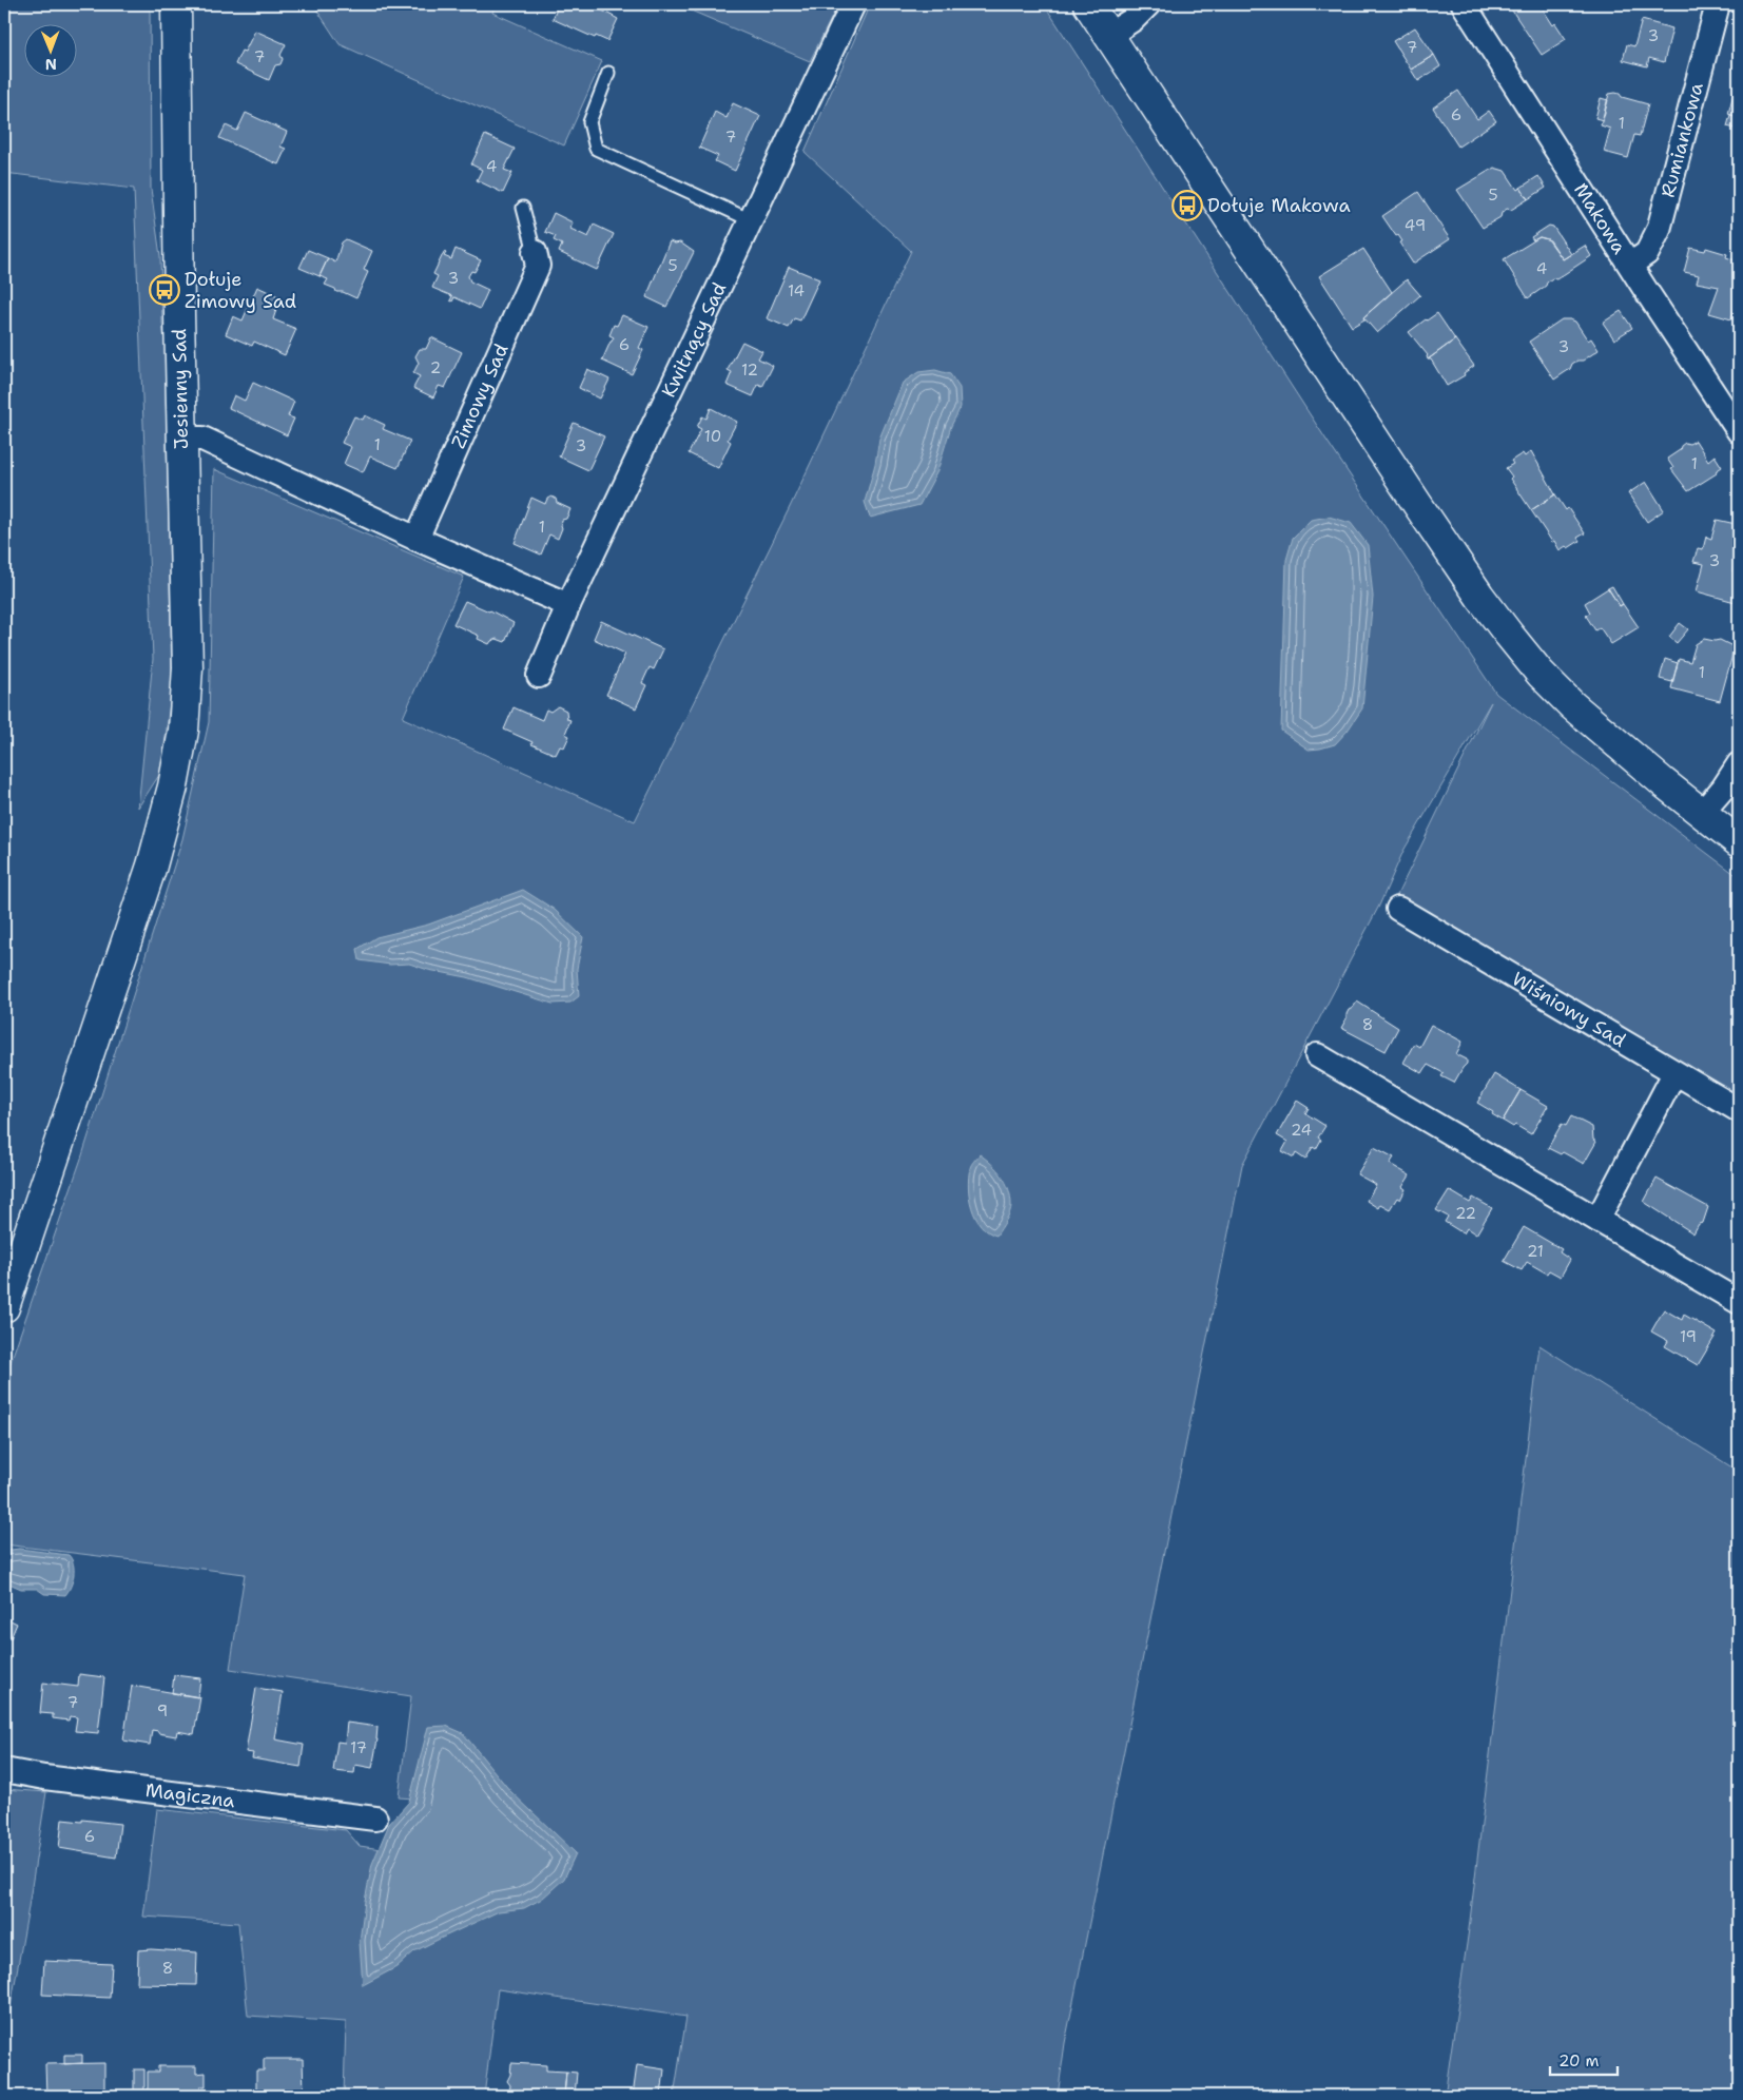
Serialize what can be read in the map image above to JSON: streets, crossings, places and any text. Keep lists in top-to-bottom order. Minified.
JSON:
{"streets":{"street":["Rumiankowa","Makowa","Kwitnący Sad","Jesienny Sad","Zimowy Sad","Wiśniowy Sad","Magiczna"]},"crossings":[["Rumiankowa","Makowa"]],"places":{"bus stop":["Dołuje Makowa","Dołuje Zimowy Sad"]},"house_numbers":["3","7","7","6","1","7","4","5","49","5","4","3","14","6","3","2","12","10","1","3","1","1","3","1","8","24","22","21","19","7","9","17","6","8"],"scale_bar":"20 m","north":"bottom"}
